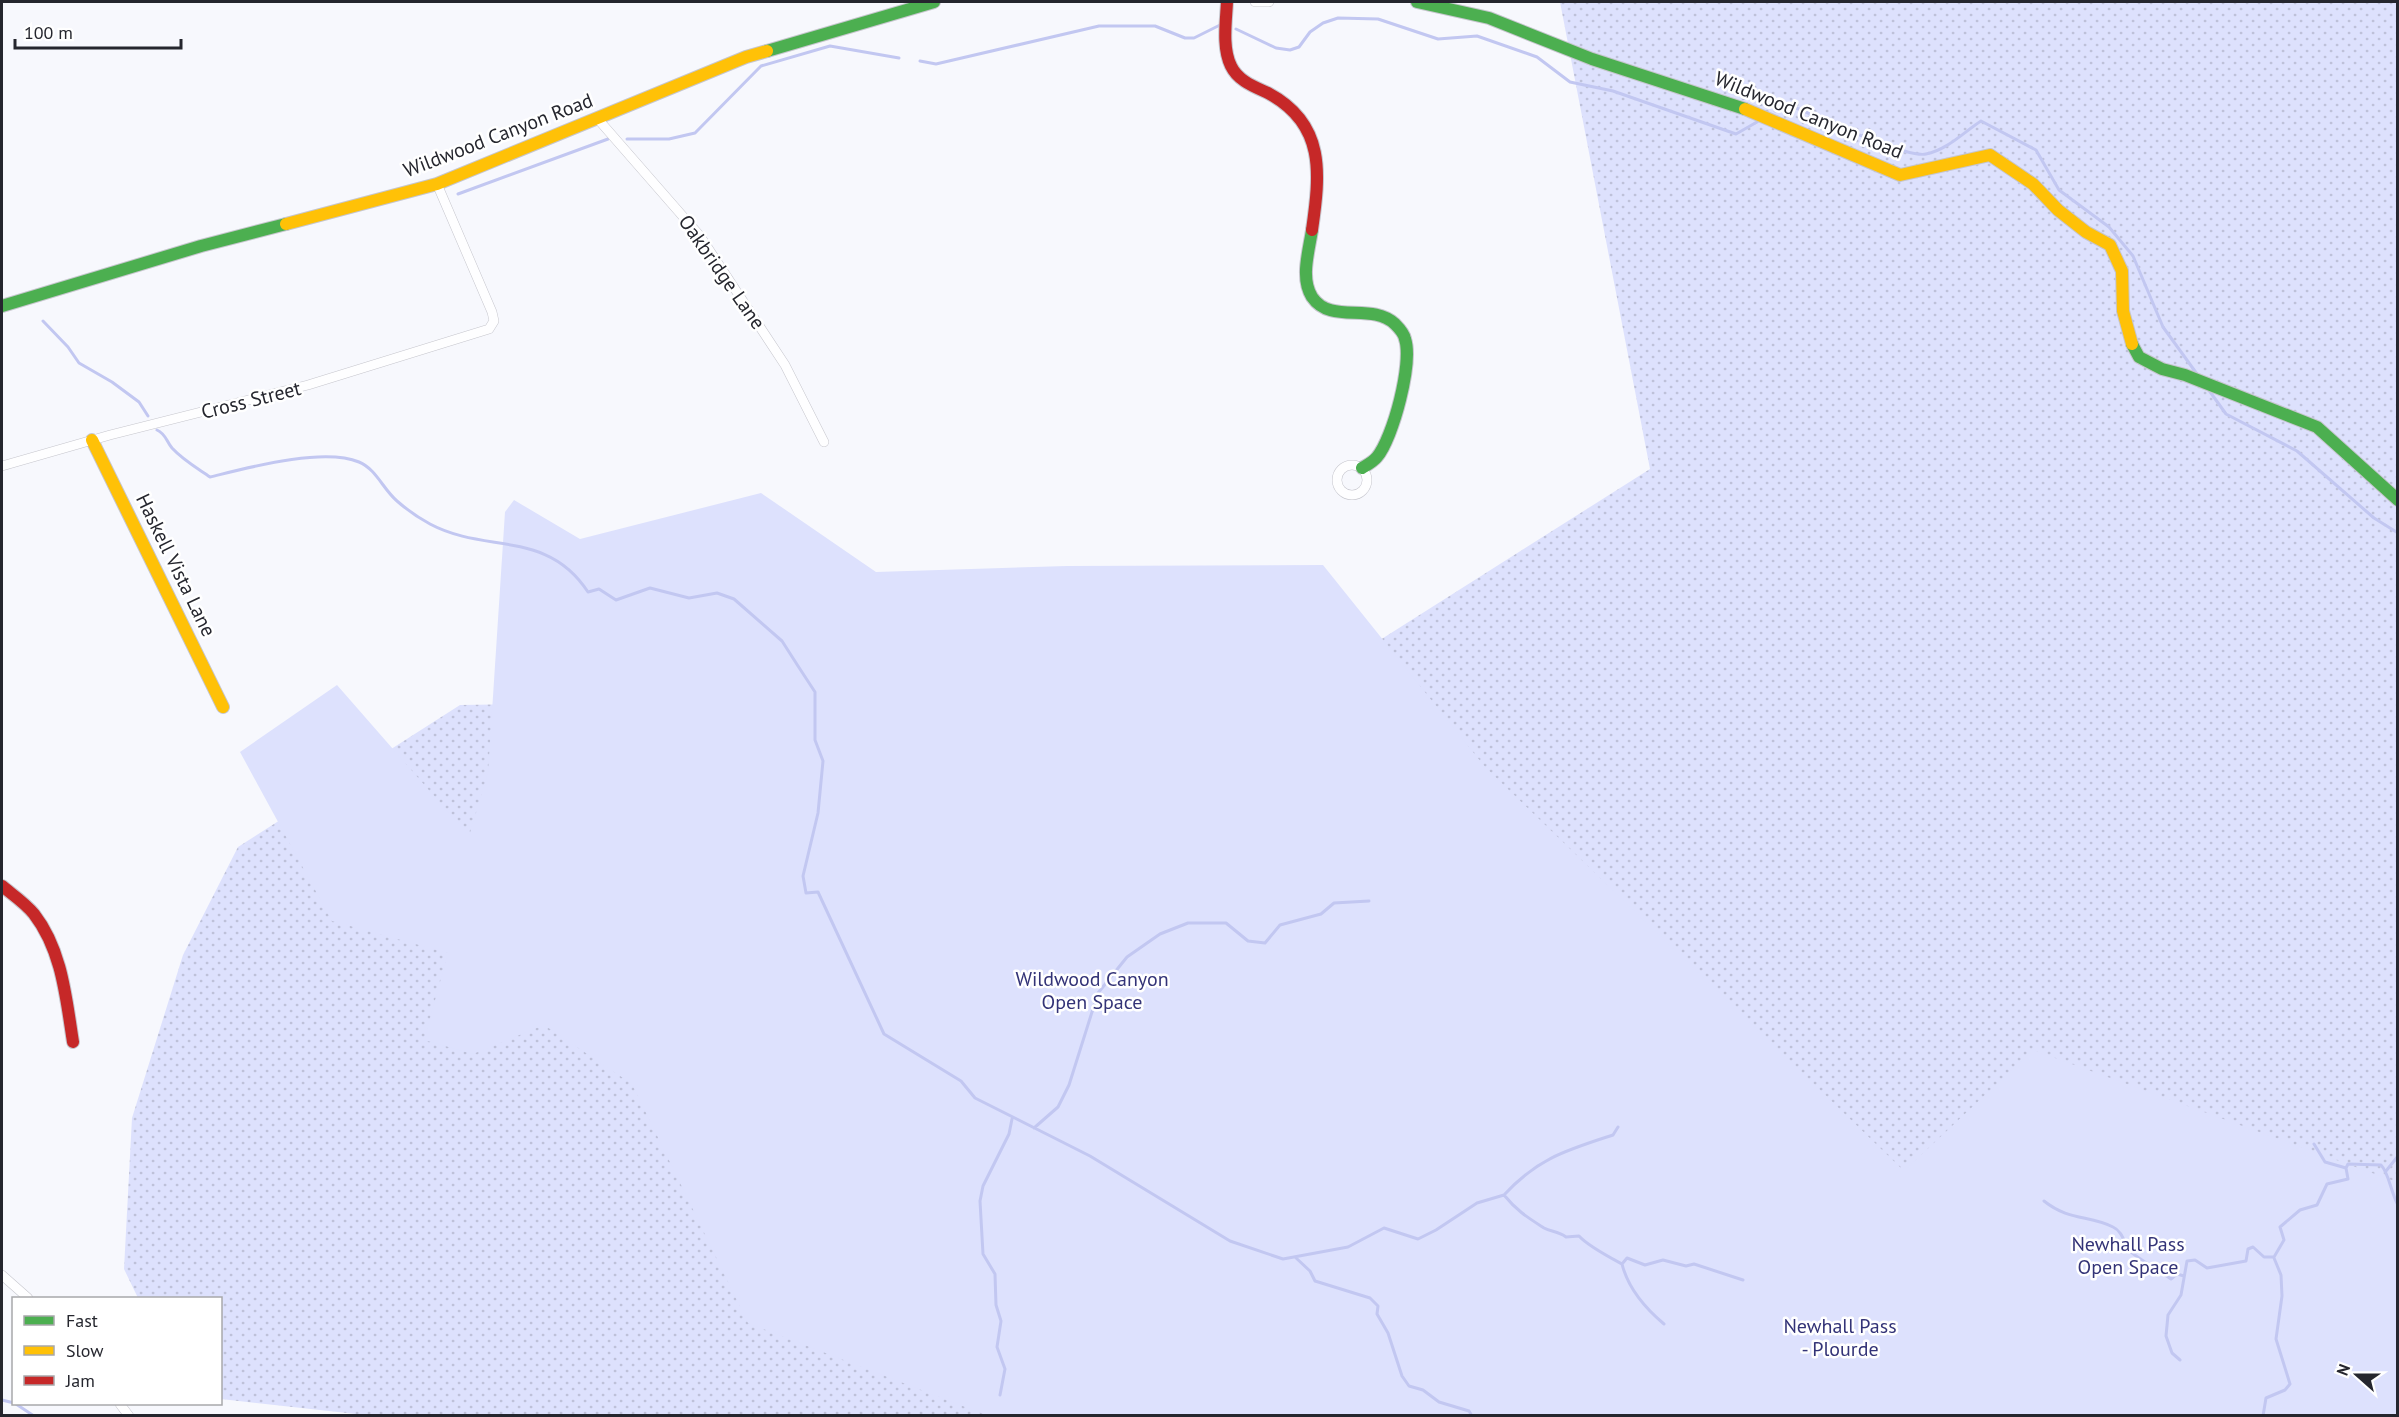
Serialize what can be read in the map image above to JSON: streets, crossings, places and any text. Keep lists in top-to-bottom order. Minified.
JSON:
{"streets":{"street":["Wildwood Canyon Road","Oakbridge Lane","Cross Street","Haskell Vista Lane"]},"crossings":[["Wildwood Canyon Road","Oakbridge Lane"],["Wildwood Canyon Road","Cross Street"],["Cross Street","Haskell Vista Lane"]],"parks":["Wildwood Canyon Open Space","Newhall Pass Open Space","Newhall Pass - Plourde"],"legend":["Fast","Slow","Jam"],"scale_bar":"100 m","north":"left"}
